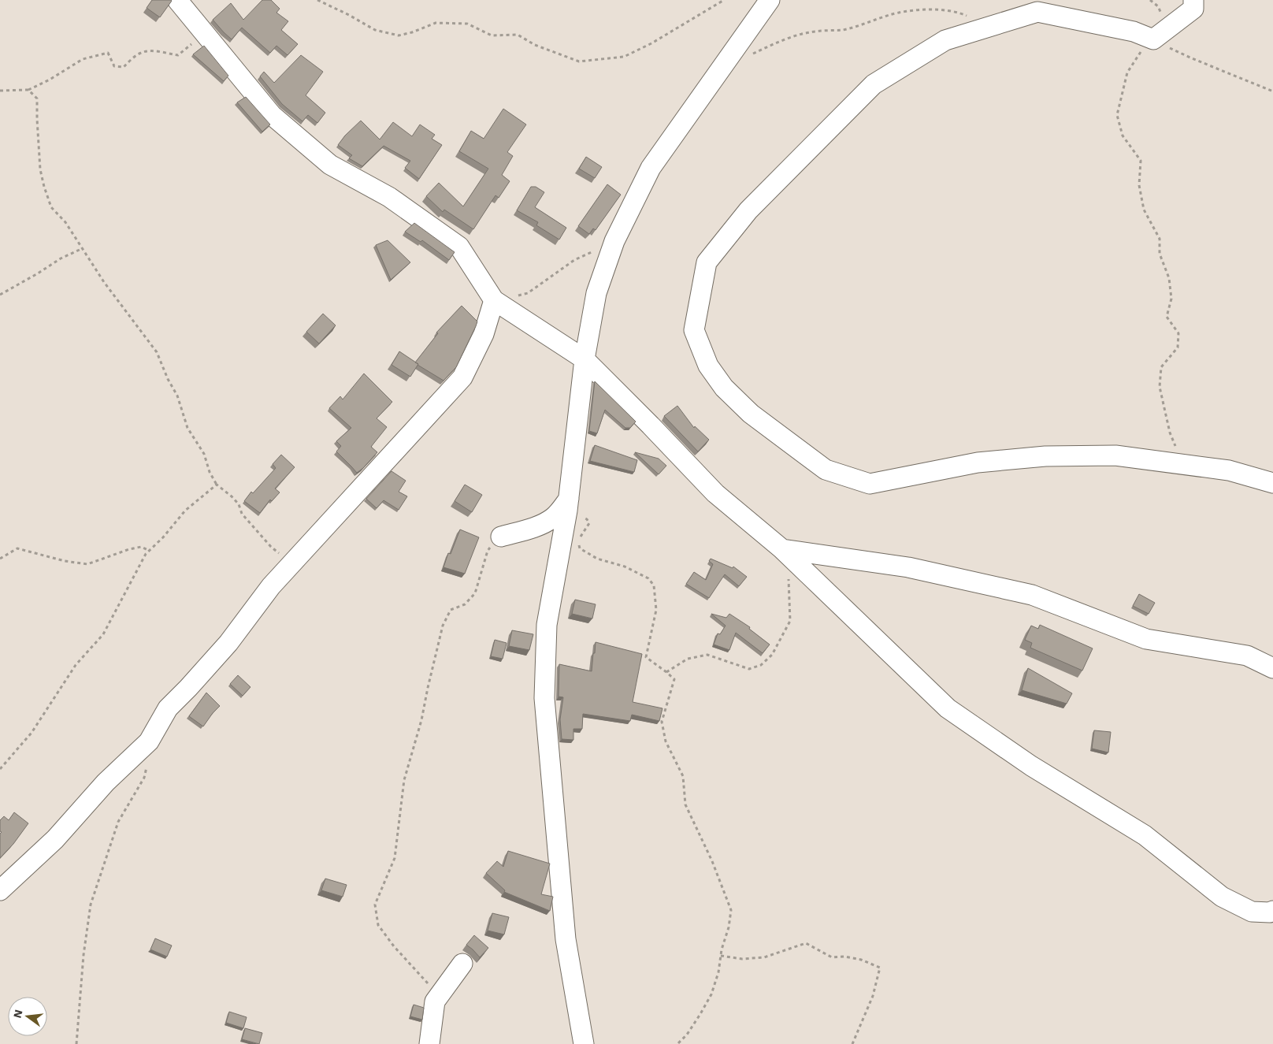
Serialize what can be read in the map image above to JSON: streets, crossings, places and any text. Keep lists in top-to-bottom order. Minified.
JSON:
{"north":"left"}
